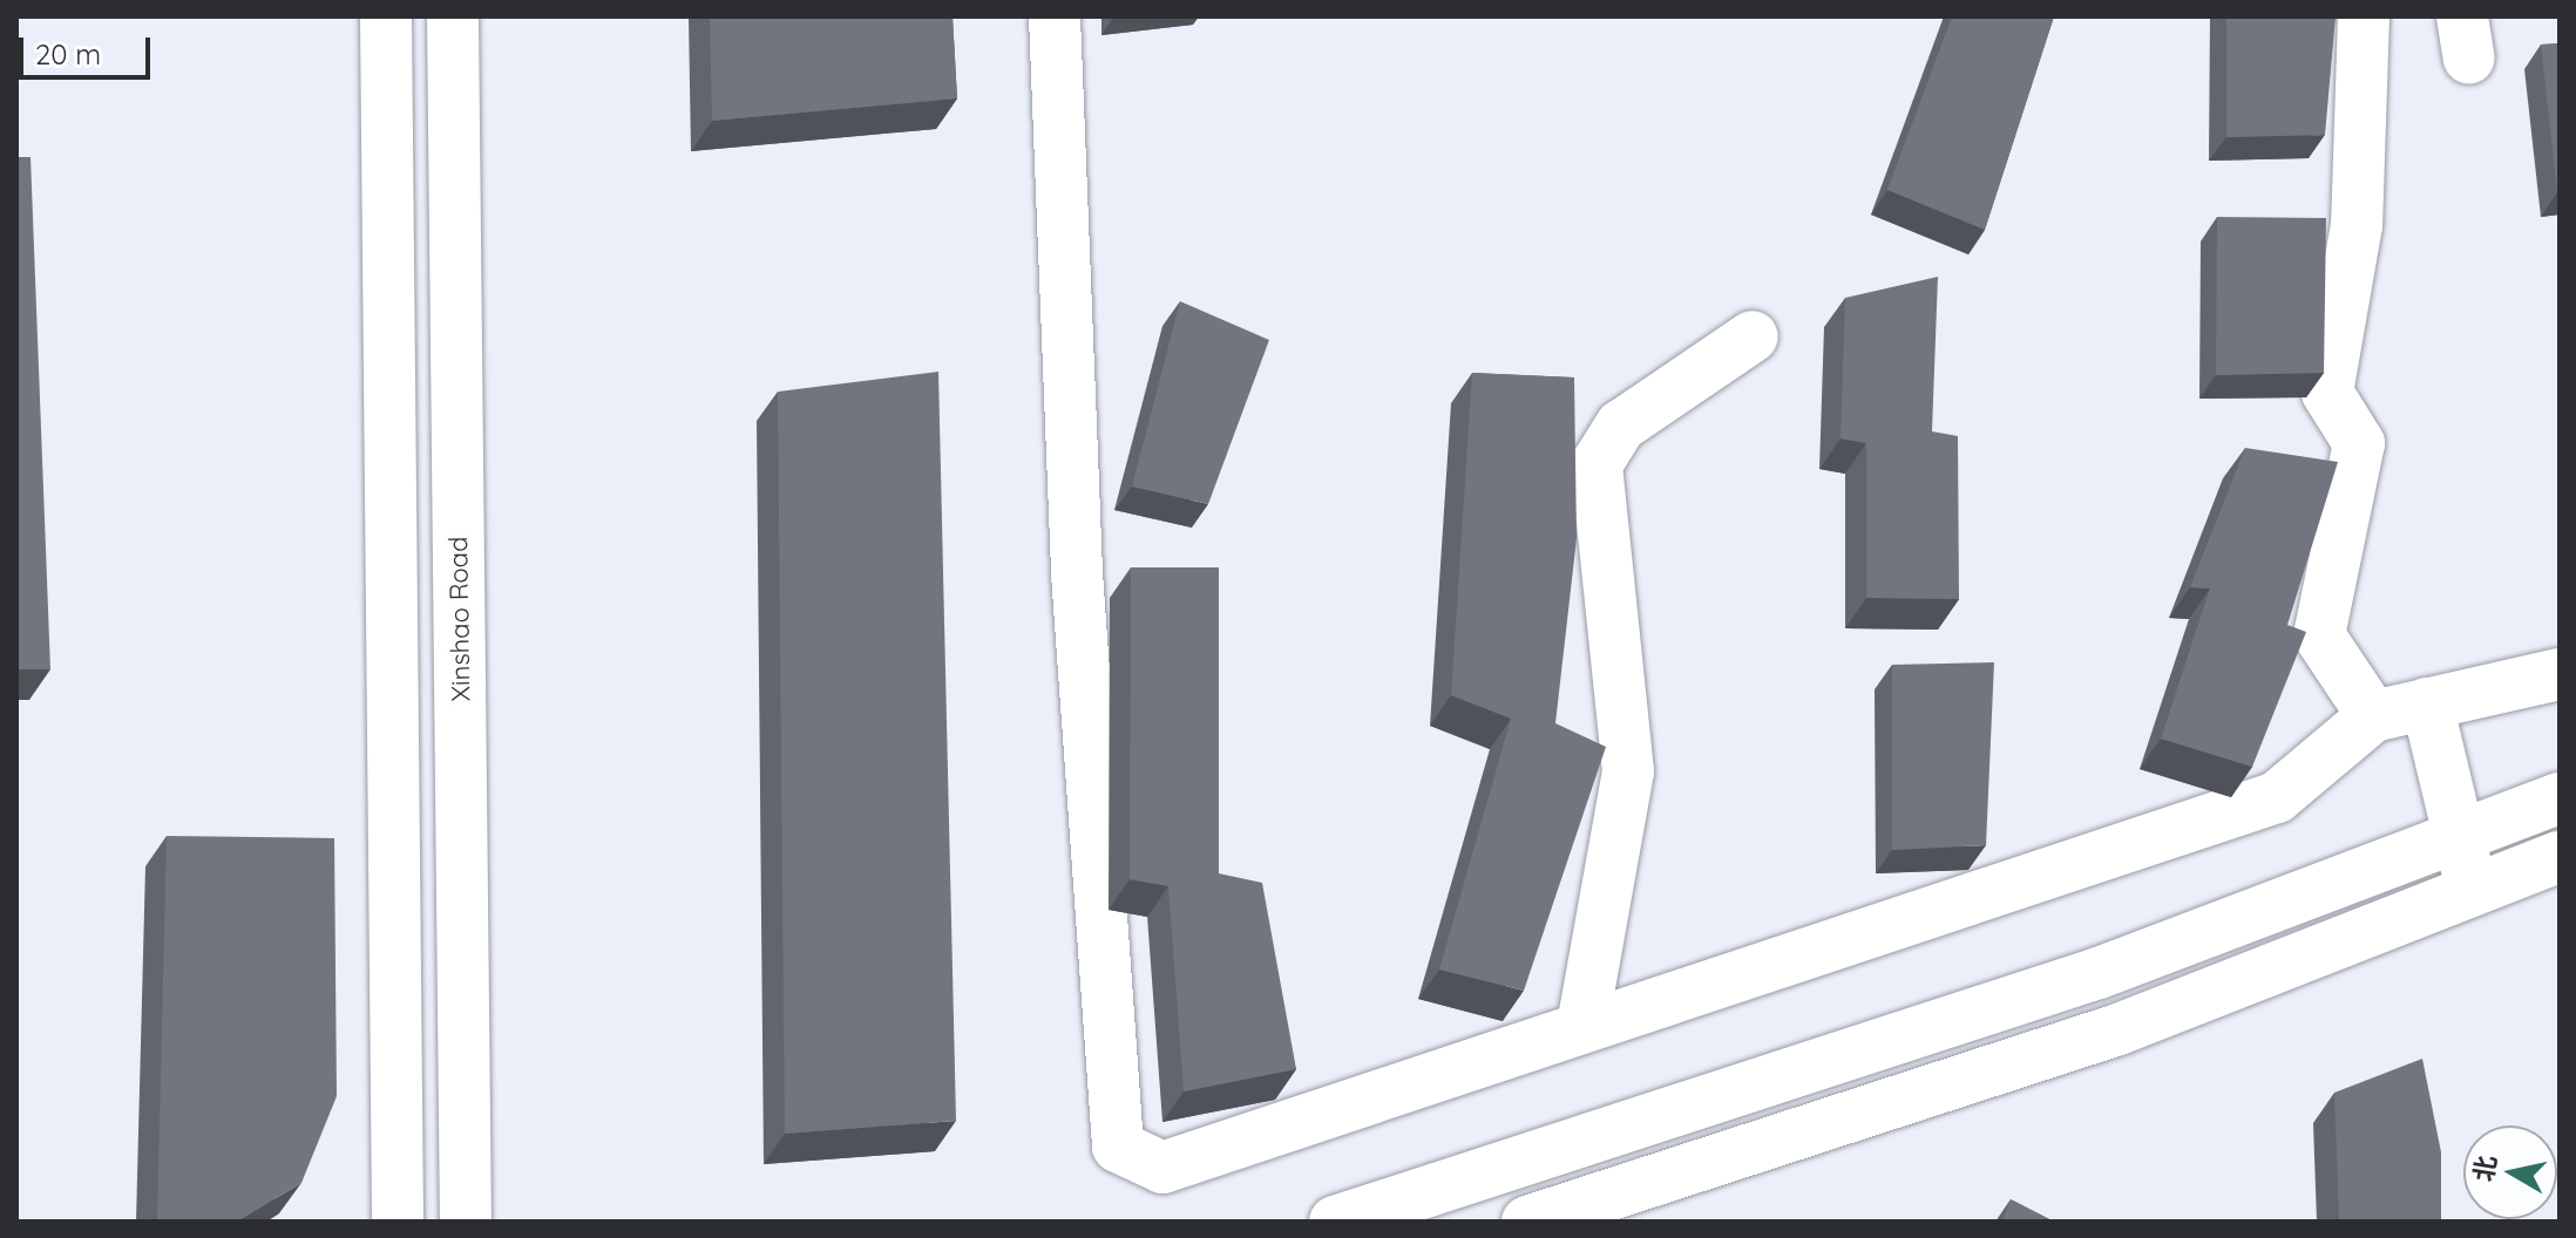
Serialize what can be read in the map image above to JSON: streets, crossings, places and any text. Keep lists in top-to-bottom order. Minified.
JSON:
{"streets":{"street":["Xinshao Road"]},"scale_bar":"20 m","north":"left"}
